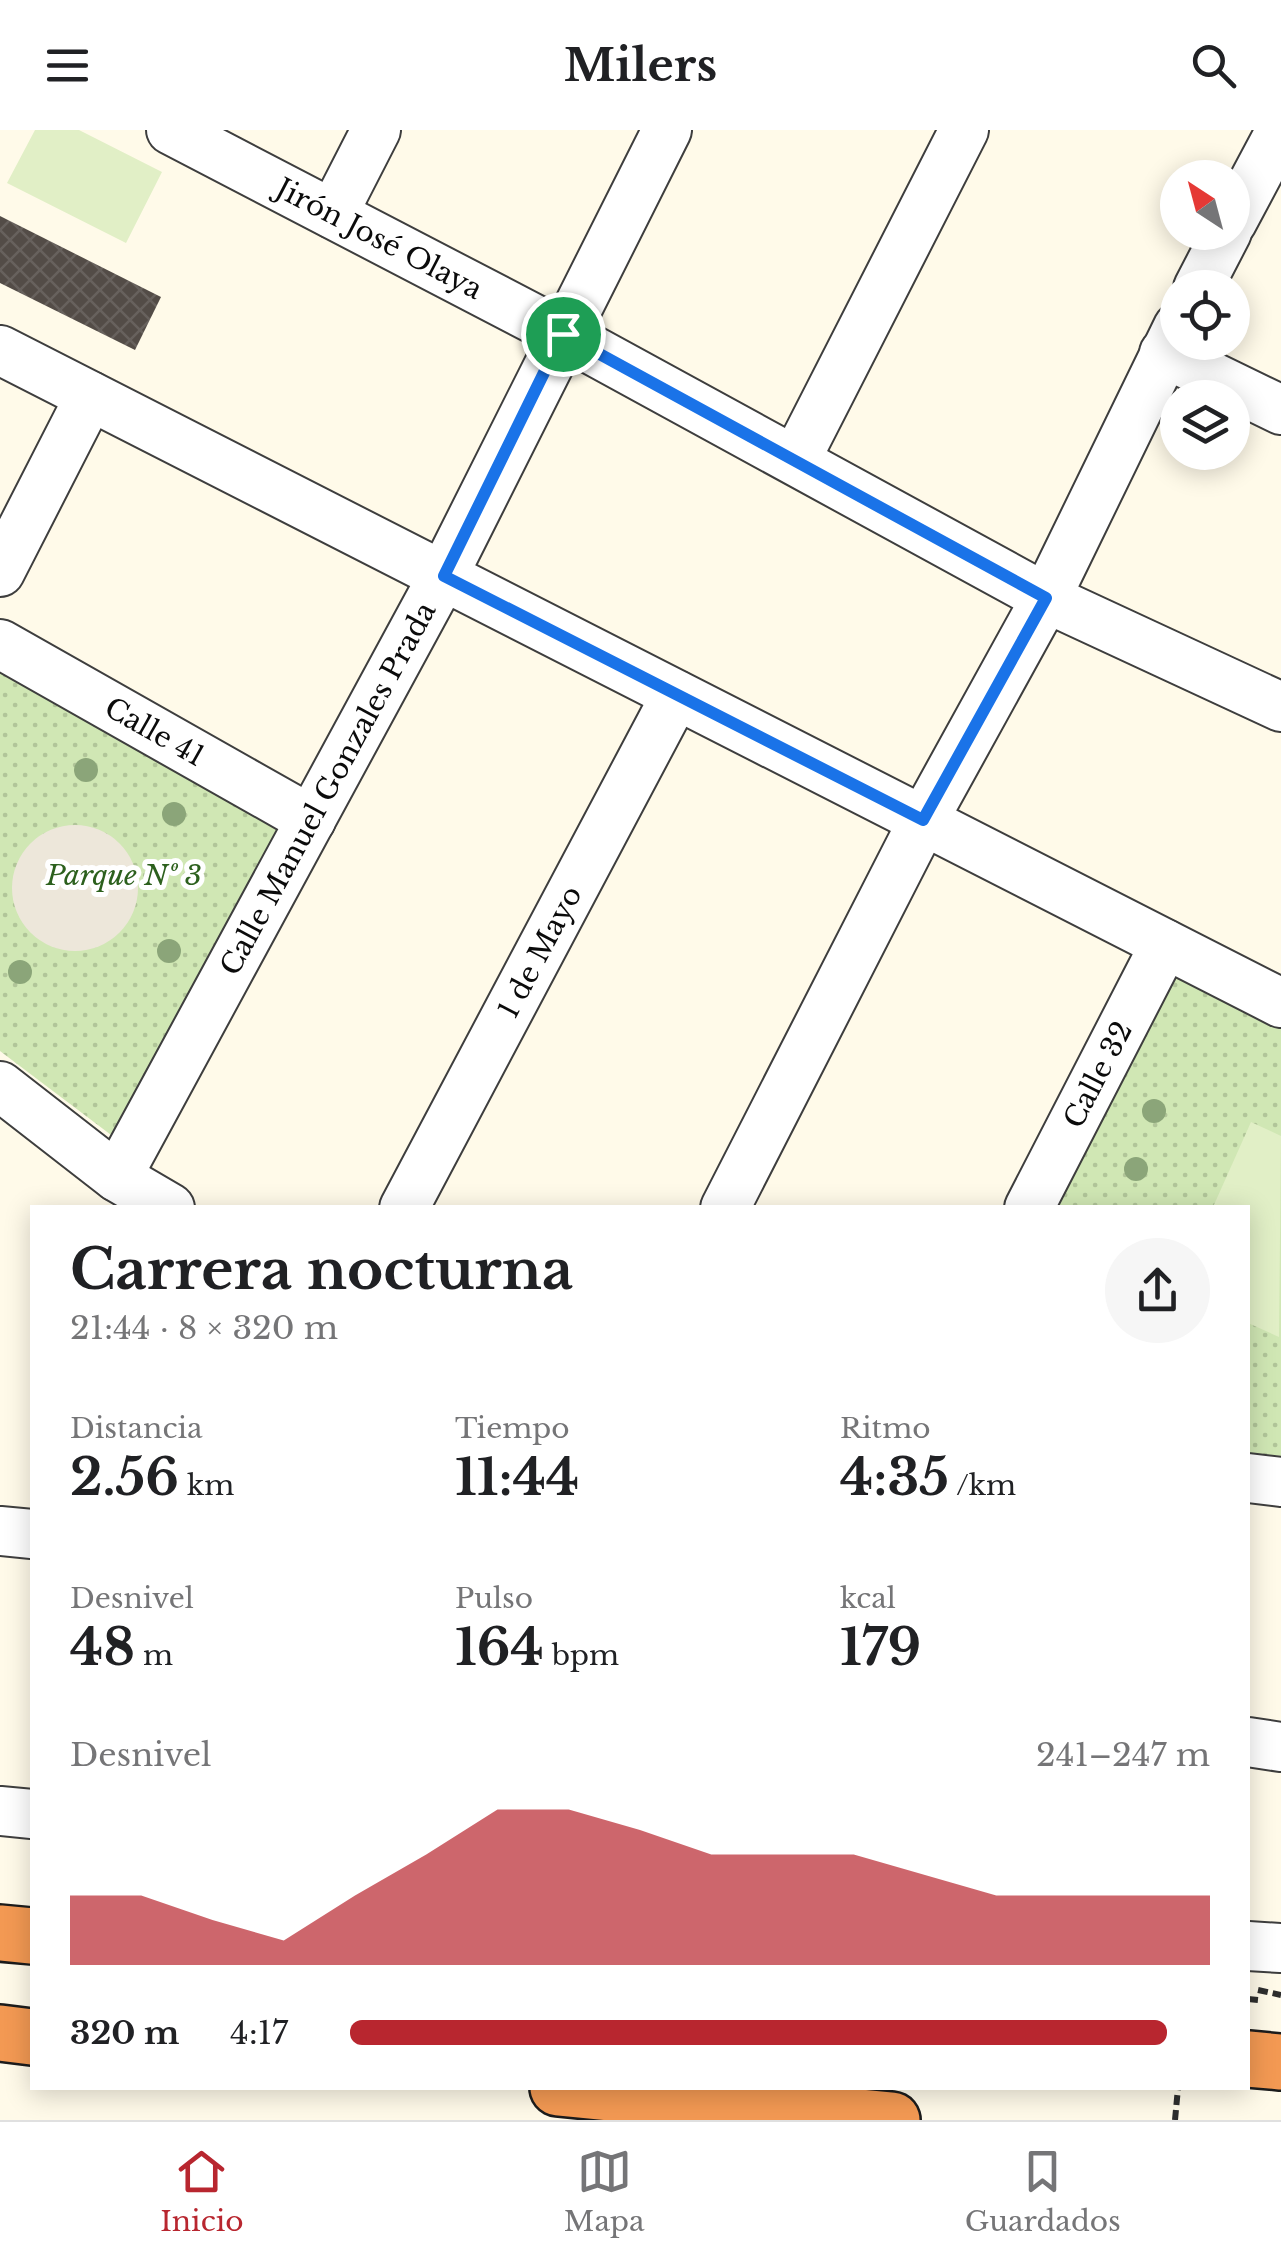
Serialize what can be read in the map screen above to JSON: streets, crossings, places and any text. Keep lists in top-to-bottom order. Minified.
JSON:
{"streets":{"street":["Jirón José Olaya","Calle 41","Calle Manuel Gonzales Prada","1 de Mayo","Calle 32"]},"crossings":[["Jirón José Olaya","Calle Manuel Gonzales Prada"],["Calle 41","Calle Manuel Gonzales Prada"]],"parks":["Parque Nº 3"],"north":"top left","page":{"header":"Milers","heading":["Carrera nocturna","21:44 · 8 × 320 m"],"stats":[["Distancia","2.56 km"],["Tiempo","11:44"],["Ritmo","4:35 /km"],["Desnivel","48 m"],["Pulso","164 bpm"],["kcal","179"]],"chart":["Desnivel","241–247 m"],"list":[{"name":"320 m","note":"4:17"}],"tabs":["Inicio","Mapa","Guardados"]}}
